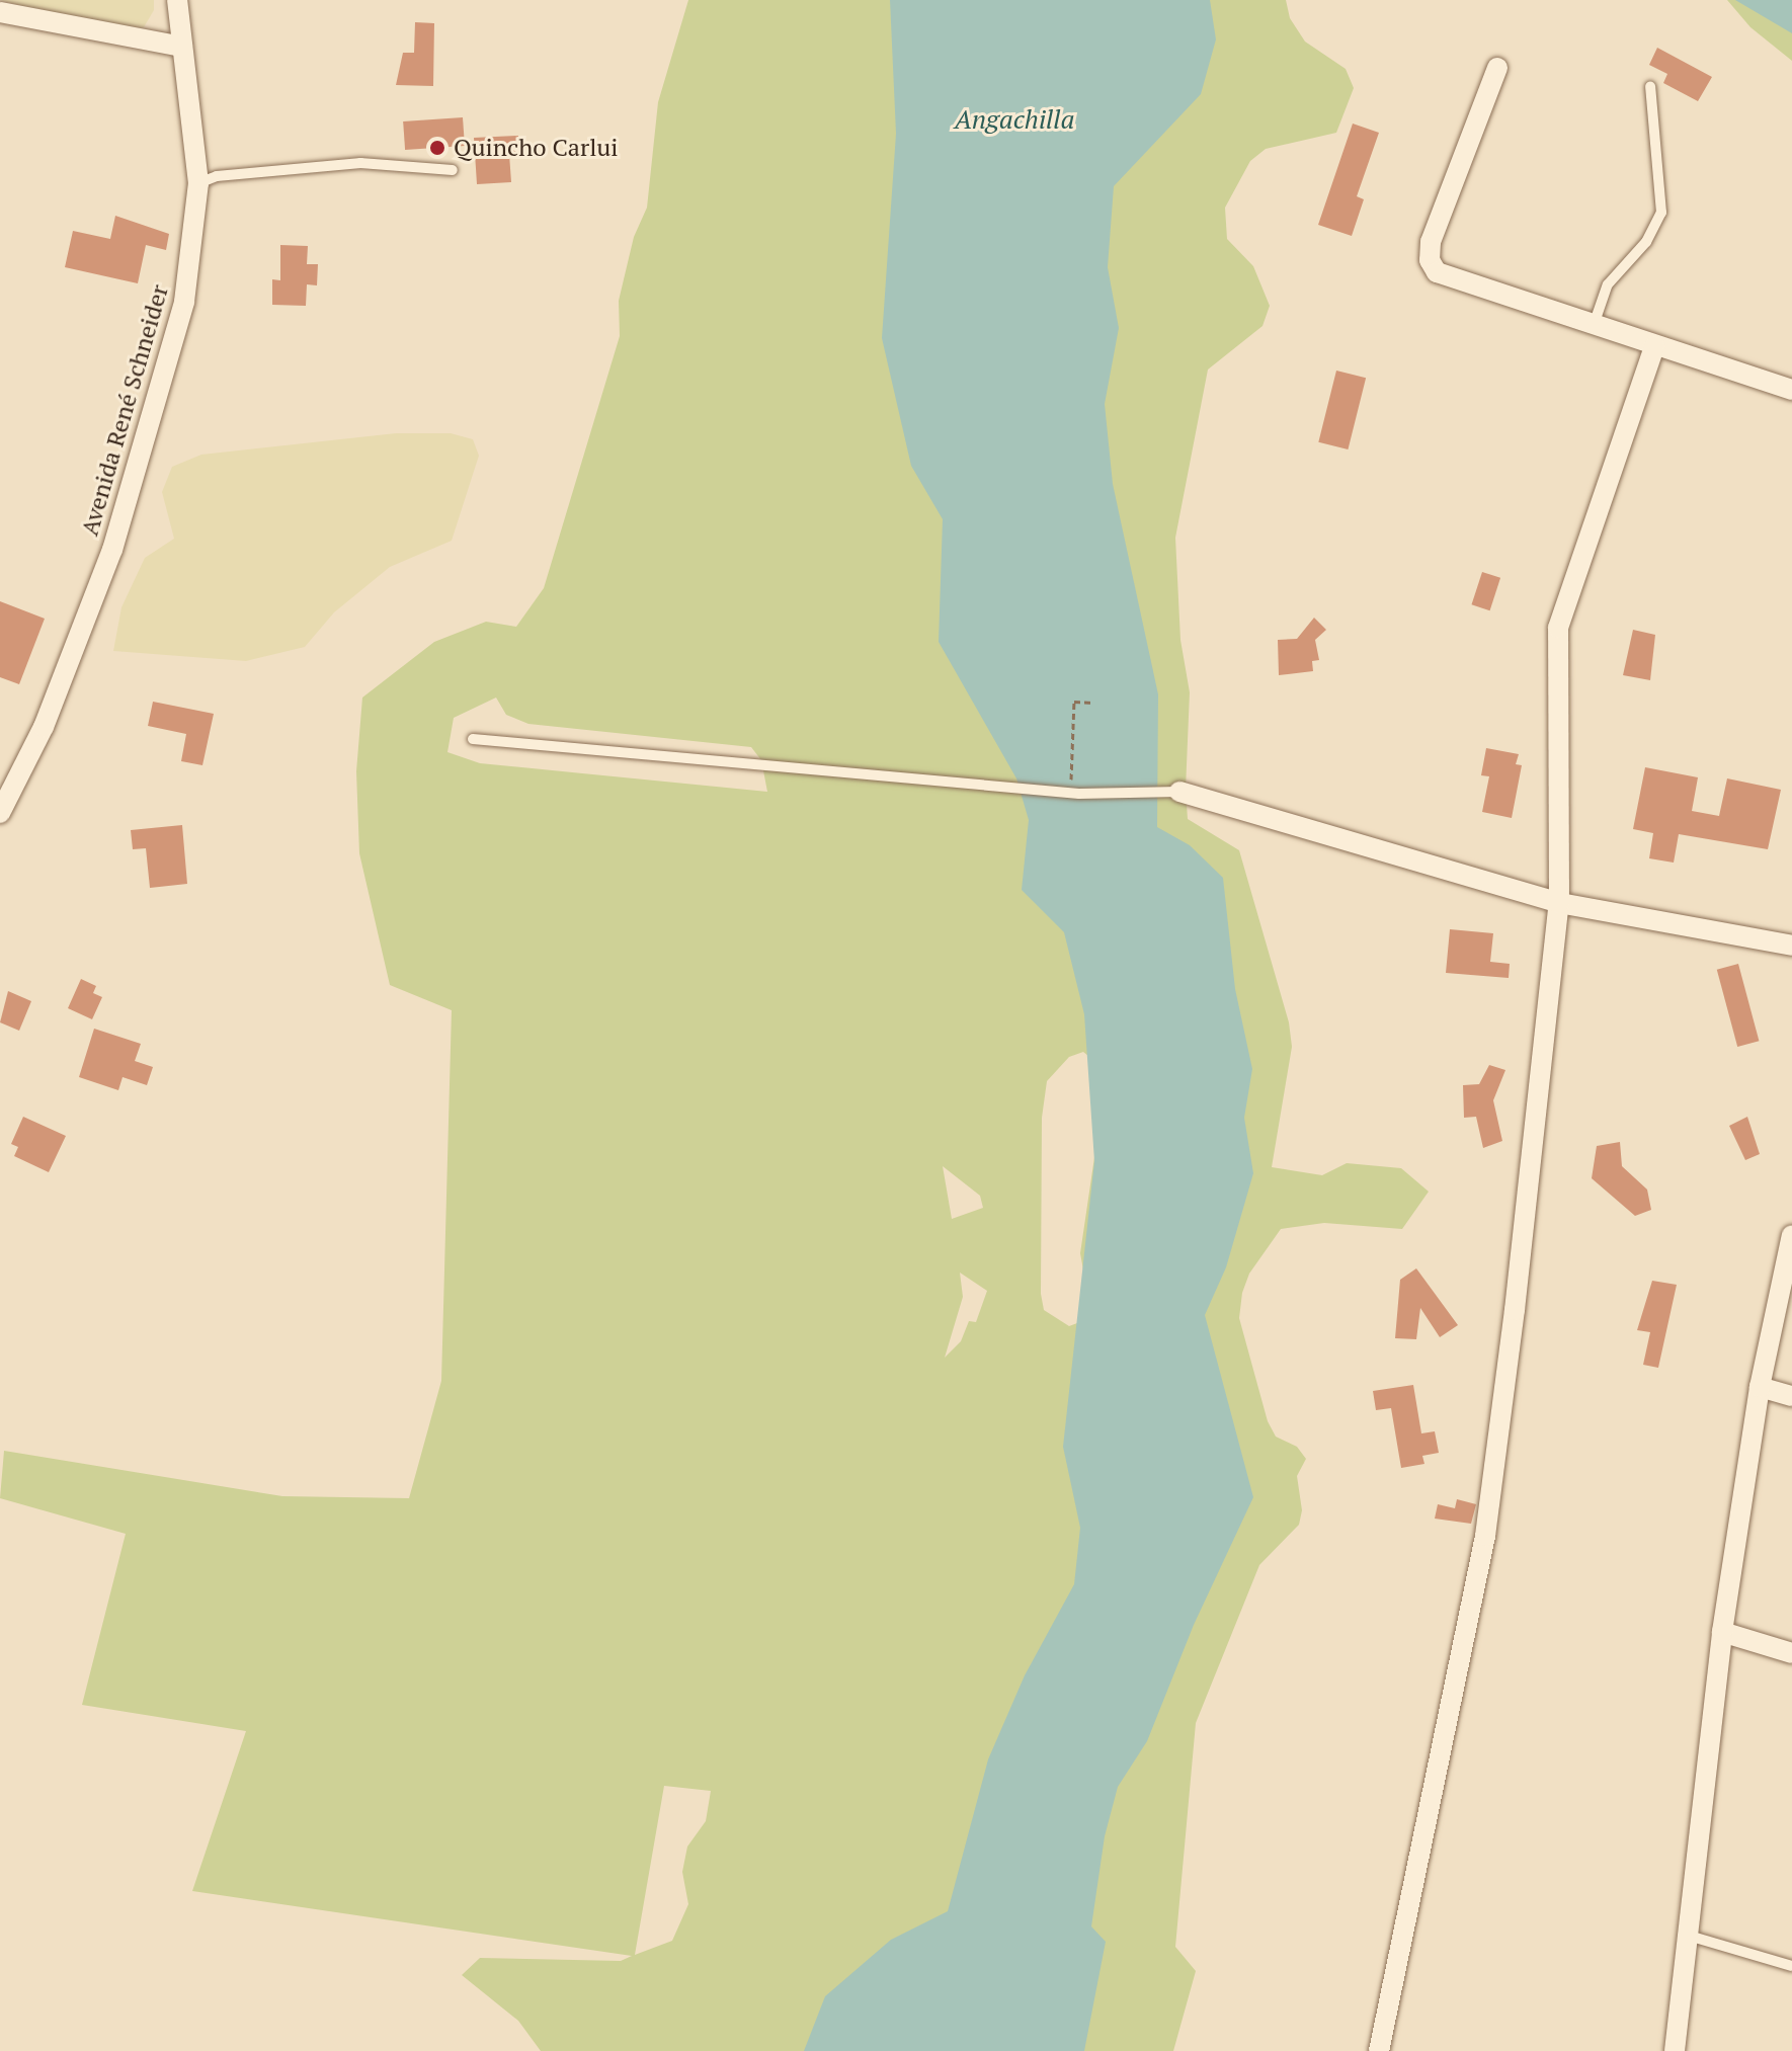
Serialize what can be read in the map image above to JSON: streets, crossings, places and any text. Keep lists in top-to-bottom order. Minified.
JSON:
{"streets":{"street":["Avenida René Schneider"]},"water":["Angachilla"],"places":["Quincho Carlui"]}
